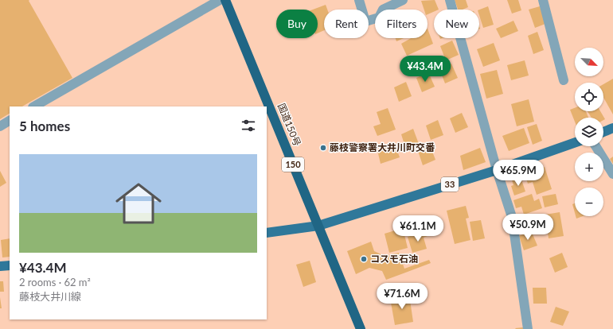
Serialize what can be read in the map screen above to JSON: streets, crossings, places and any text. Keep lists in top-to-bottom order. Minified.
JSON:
{"streets":{"highway":["国道150号","150"],"main road":["33"]},"crossings":[["国道150号","33"]],"places":["藤枝警察署大井川町交番","コスモ石油"],"north":"bottom right","page":{"chip":["Buy","Rent","Filters","New"],"map_buttons":["+","−"],"price":["¥43.4M","¥65.9M","¥50.9M","¥61.1M","¥71.6M"],"heading":"5 homes","list":[{"name":"¥43.4M","note":"2 rooms · 62 m² · 藤枝大井川線"}]}}
